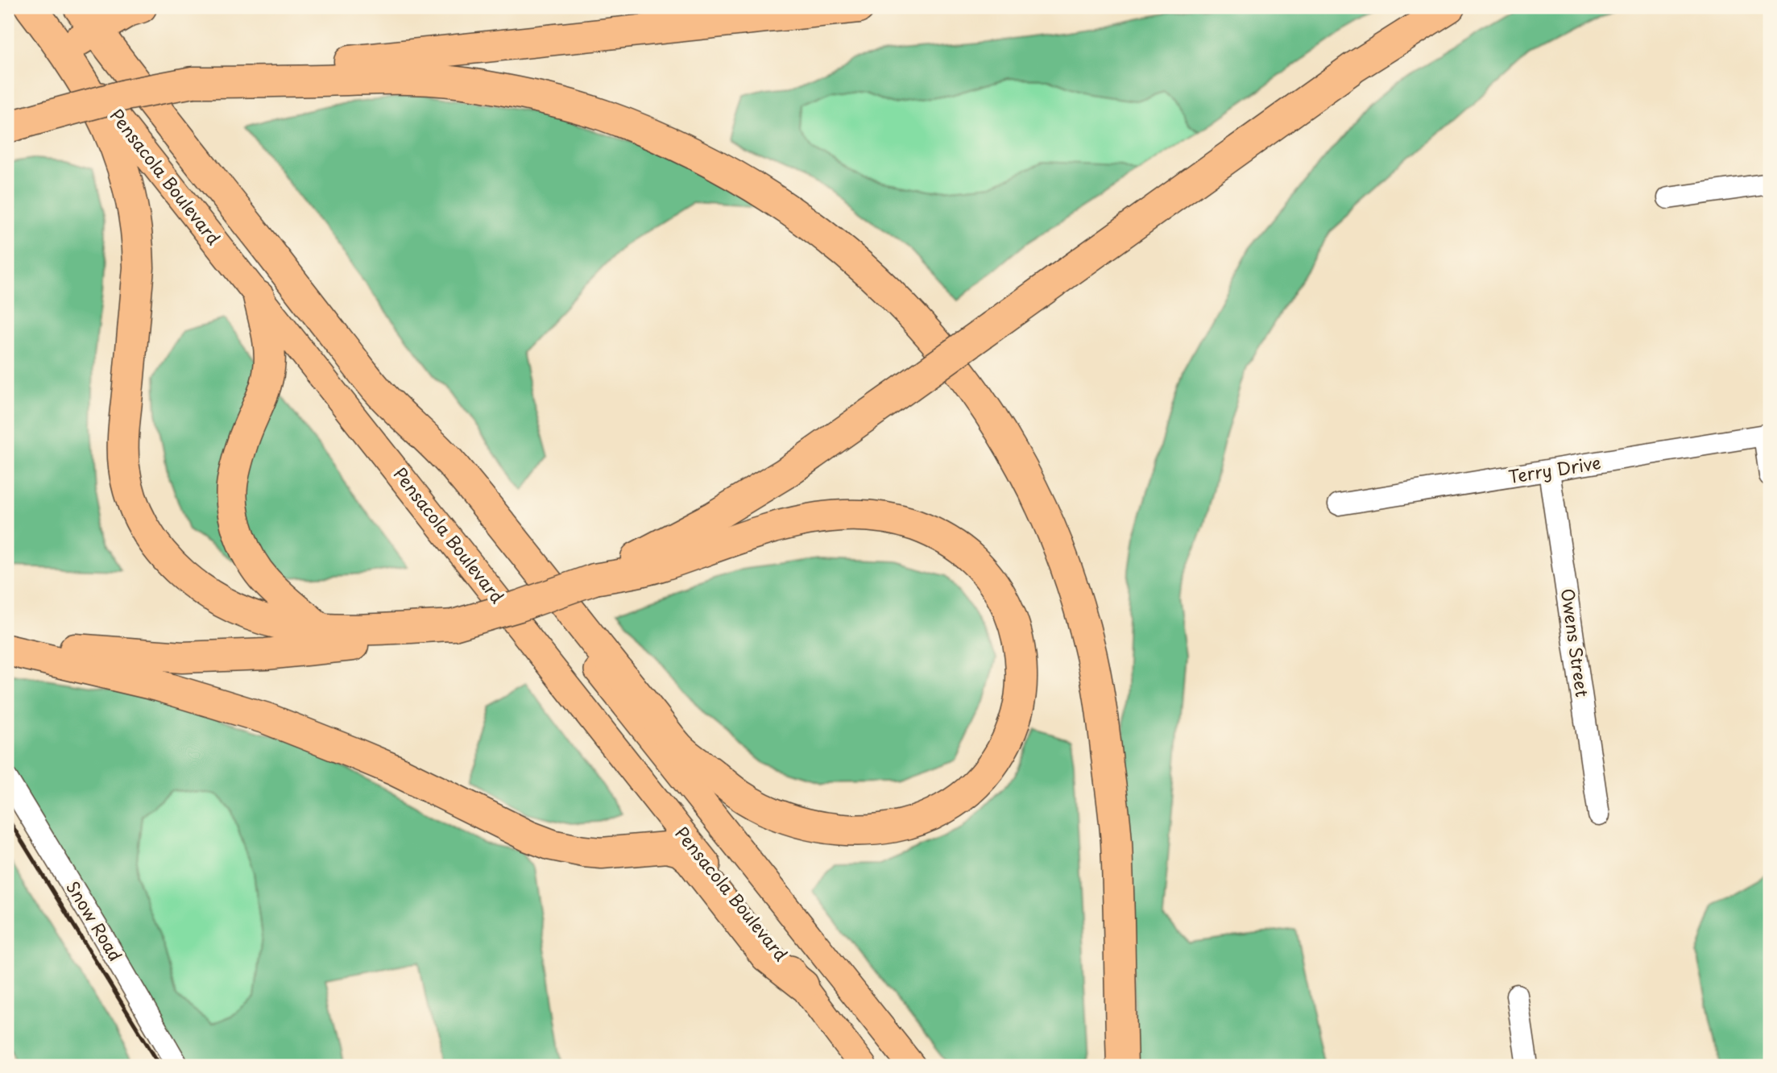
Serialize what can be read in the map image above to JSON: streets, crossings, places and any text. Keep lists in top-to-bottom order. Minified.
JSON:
{"streets":{"highway":["Pensacola Boulevard"],"street":["Terry Drive","Owens Street","Snow Road"]},"crossings":[["Terry Drive","Owens Street"]]}
